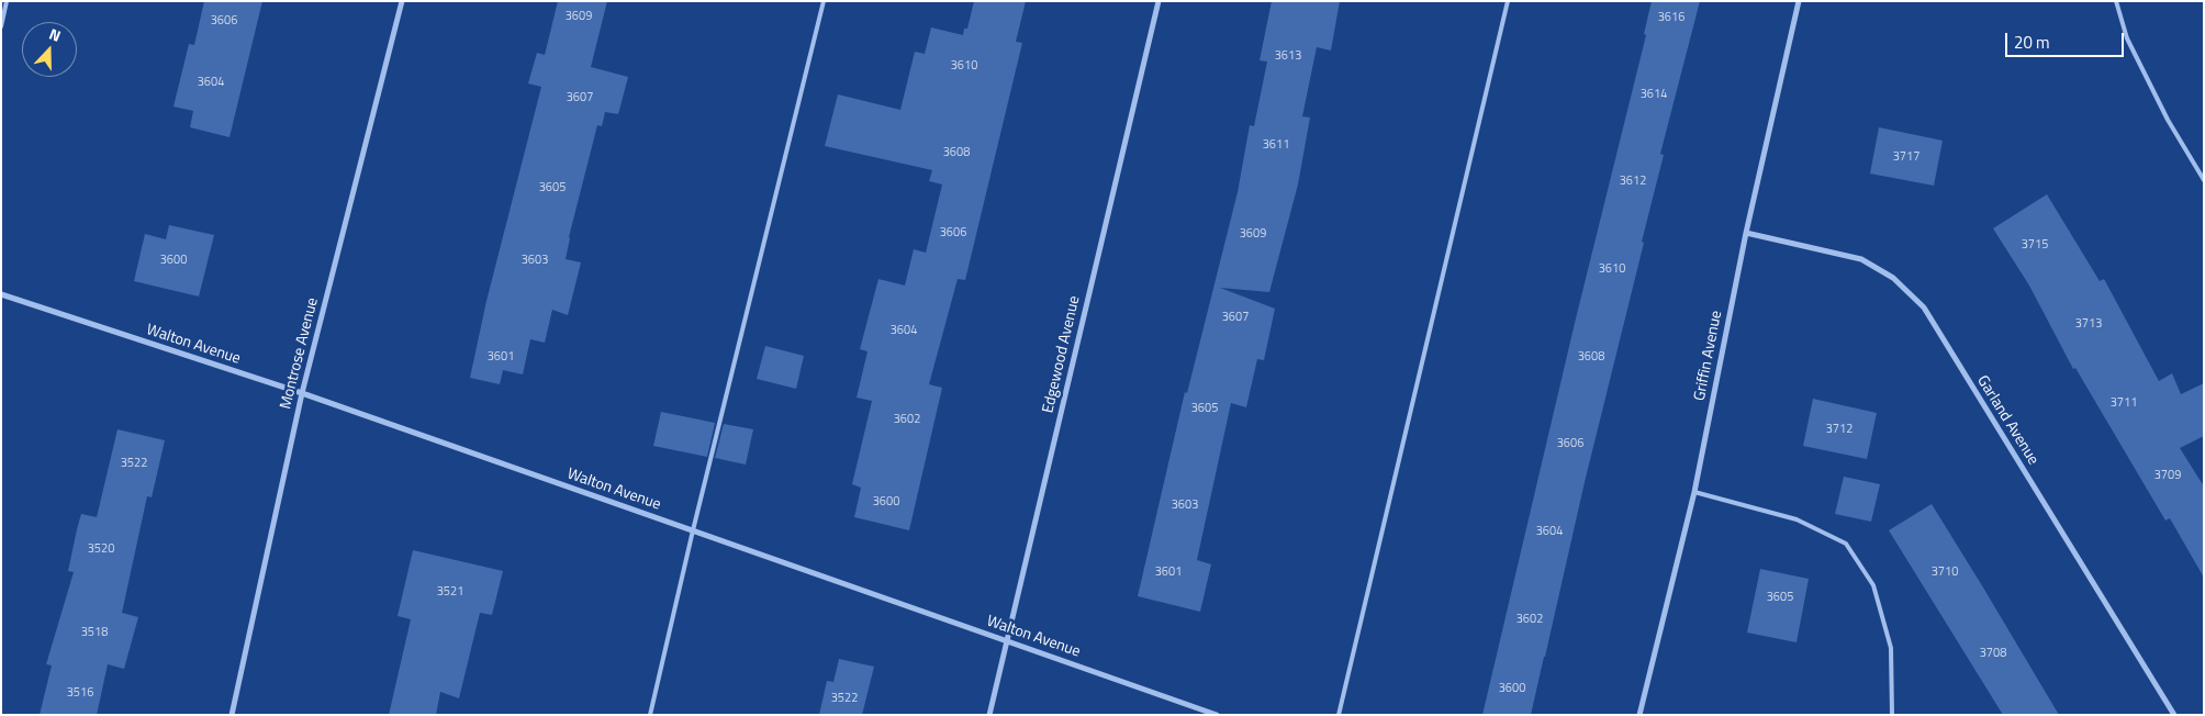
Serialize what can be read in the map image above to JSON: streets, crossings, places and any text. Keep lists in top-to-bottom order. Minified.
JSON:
{"streets":{"street":["Walton Avenue","Montrose Avenue","Edgewood Avenue","Griffin Avenue","Garland Avenue"]},"crossings":[["Walton Avenue","Montrose Avenue"],["Walton Avenue","Edgewood Avenue"],["Griffin Avenue","Garland Avenue"]],"house_numbers":["3609","3616","3606","3613","3610","3604","3614","3607","3611","3608","3717","3612","3605","3606","3609","3715","3600","3603","3610","3607","3713","3604","3601","3608","3711","3605","3602","3712","3606","3522","3709","3600","3603","3604","3520","3601","3710","3521","3605","3602","3518","3708","3600","3516","3522"],"scale_bar":"20 m","north":"top"}
